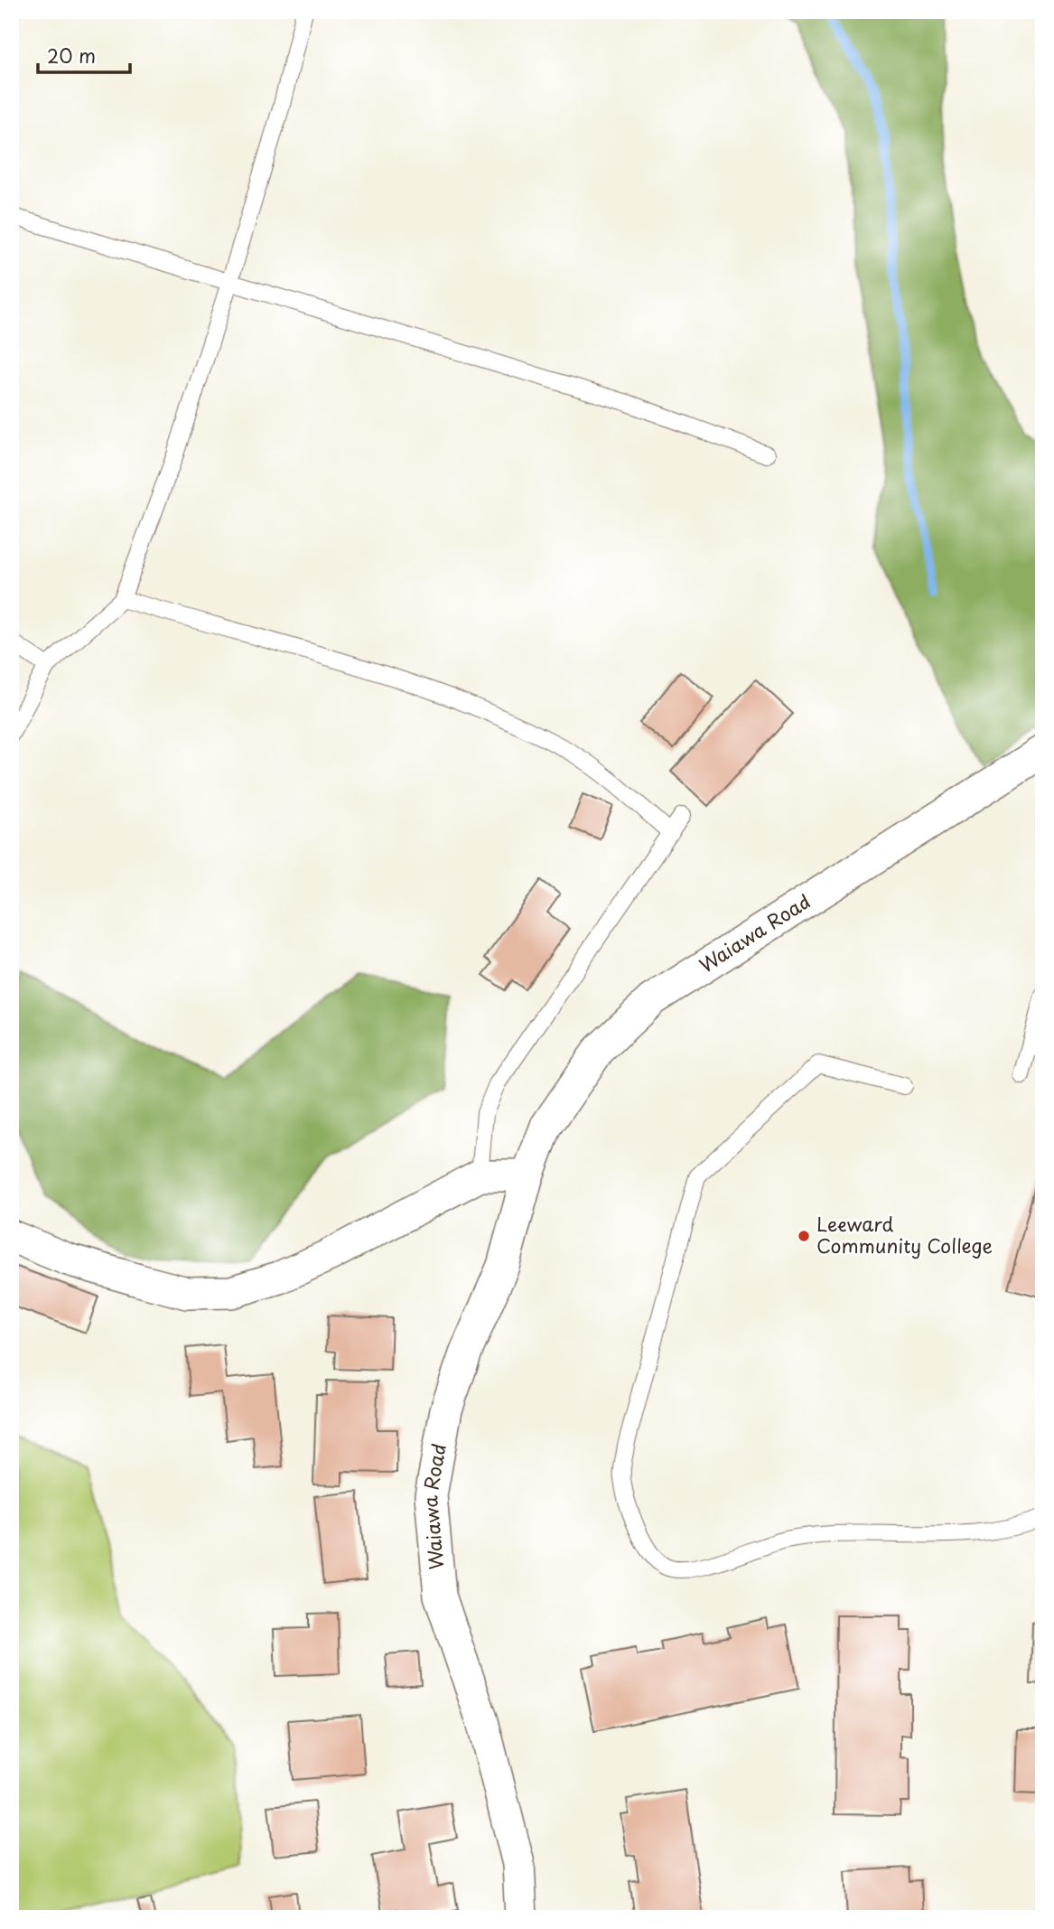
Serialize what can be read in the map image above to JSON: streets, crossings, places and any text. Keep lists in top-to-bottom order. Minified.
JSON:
{"streets":{"street":["Waiawa Road"]},"places":["Leeward Community College"],"scale_bar":"20 m"}
